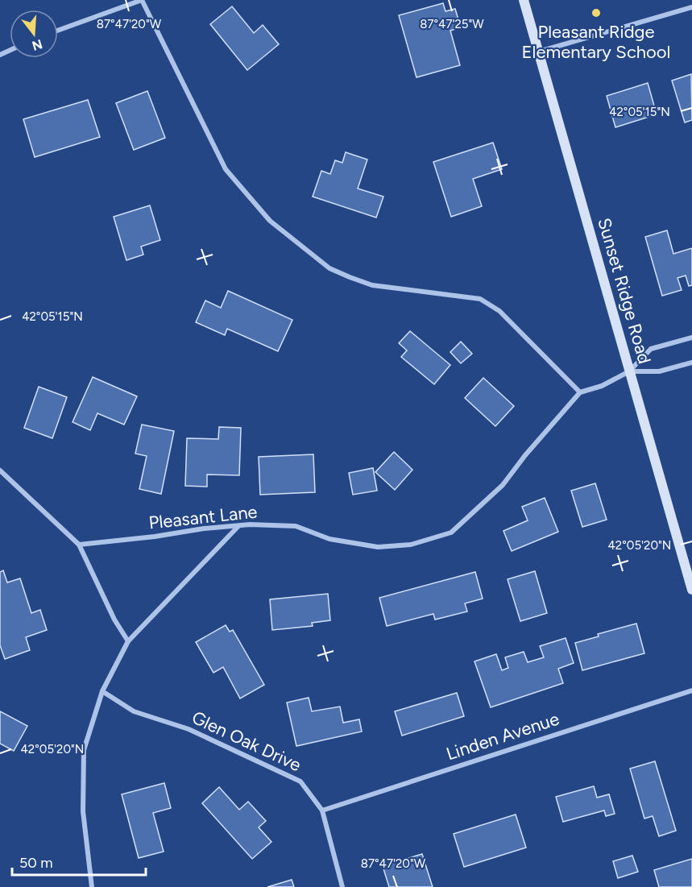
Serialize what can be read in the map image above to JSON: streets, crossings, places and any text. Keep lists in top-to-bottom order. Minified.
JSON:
{"streets":{"street":["Sunset Ridge Road","Pleasant Lane","Linden Avenue","Glen Oak Drive"]},"crossings":[["Linden Avenue","Glen Oak Drive"]],"places":["Pleasant Ridge Elementary School"],"scale_bar":"50 m","north":"bottom","coordinates":["87°47'20\"W","87°47'25\"W","42°05'15\"N","42°05'20\"N"]}
